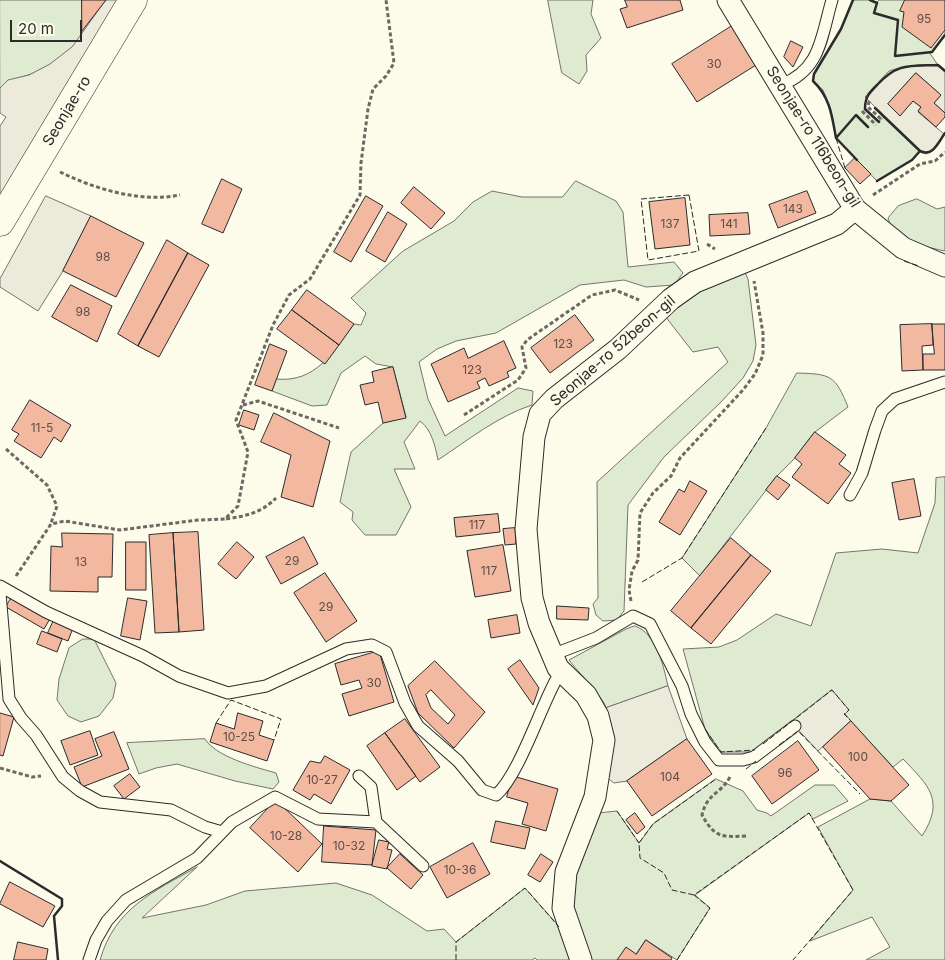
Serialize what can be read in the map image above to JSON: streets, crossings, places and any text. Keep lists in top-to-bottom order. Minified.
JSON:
{"streets":{"street":["Seonjae-ro","Seonjae-ro 116beon-gil","Seonjae-ro 52beon-gil"]},"crossings":[["Seonjae-ro 116beon-gil","Seonjae-ro 52beon-gil"]],"house_numbers":["95","30","143","137","141","98","98","123","123","11-5","117","29","13","117","29","30","10-25","100","96","104","10-27","10-28","10-32","10-36"],"scale_bar":"20 m"}
